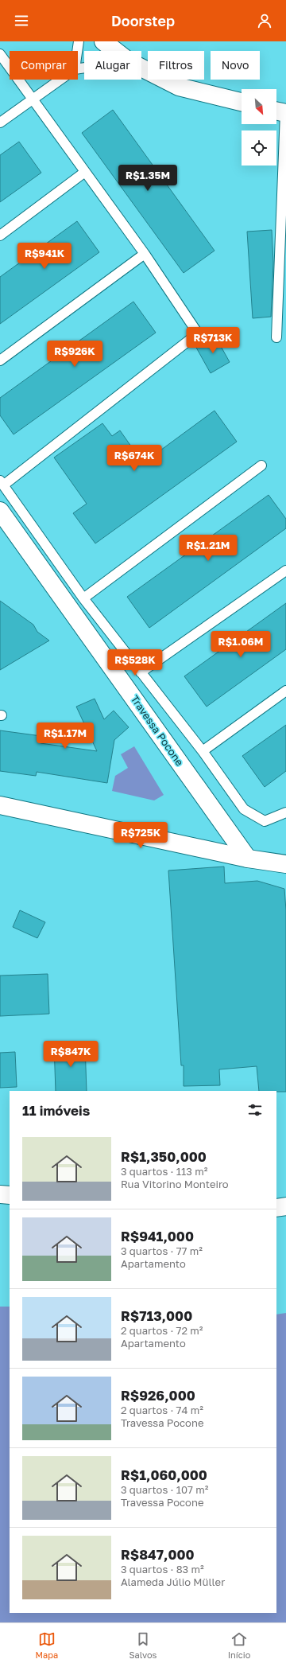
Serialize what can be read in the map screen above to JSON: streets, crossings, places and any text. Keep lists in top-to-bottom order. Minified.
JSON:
{"streets":{"street":["Travessa Pocone"]},"north":"bottom right","page":{"header":"Doorstep","chip":["Comprar","Alugar","Filtros","Novo"],"price":["R$1.35M","R$941K","R$713K","R$926K","R$674K","R$1.21M","R$1.06M","R$528K","R$1.17M","R$725K","R$847K"],"heading":"11 imóveis","list":[{"name":"R$1,350,000","note":"3 quartos · 113 m² · Rua Vitorino Monteiro"},{"name":"R$941,000","note":"3 quartos · 77 m² · Apartamento"},{"name":"R$713,000","note":"2 quartos · 72 m² · Apartamento"},{"name":"R$926,000","note":"2 quartos · 74 m² · Travessa Pocone"},{"name":"R$1,060,000","note":"3 quartos · 107 m² · Travessa Pocone"},{"name":"R$847,000","note":"3 quartos · 83 m² · Alameda Júlio Müller"}],"tabs":["Mapa","Salvos","Início"]}}
